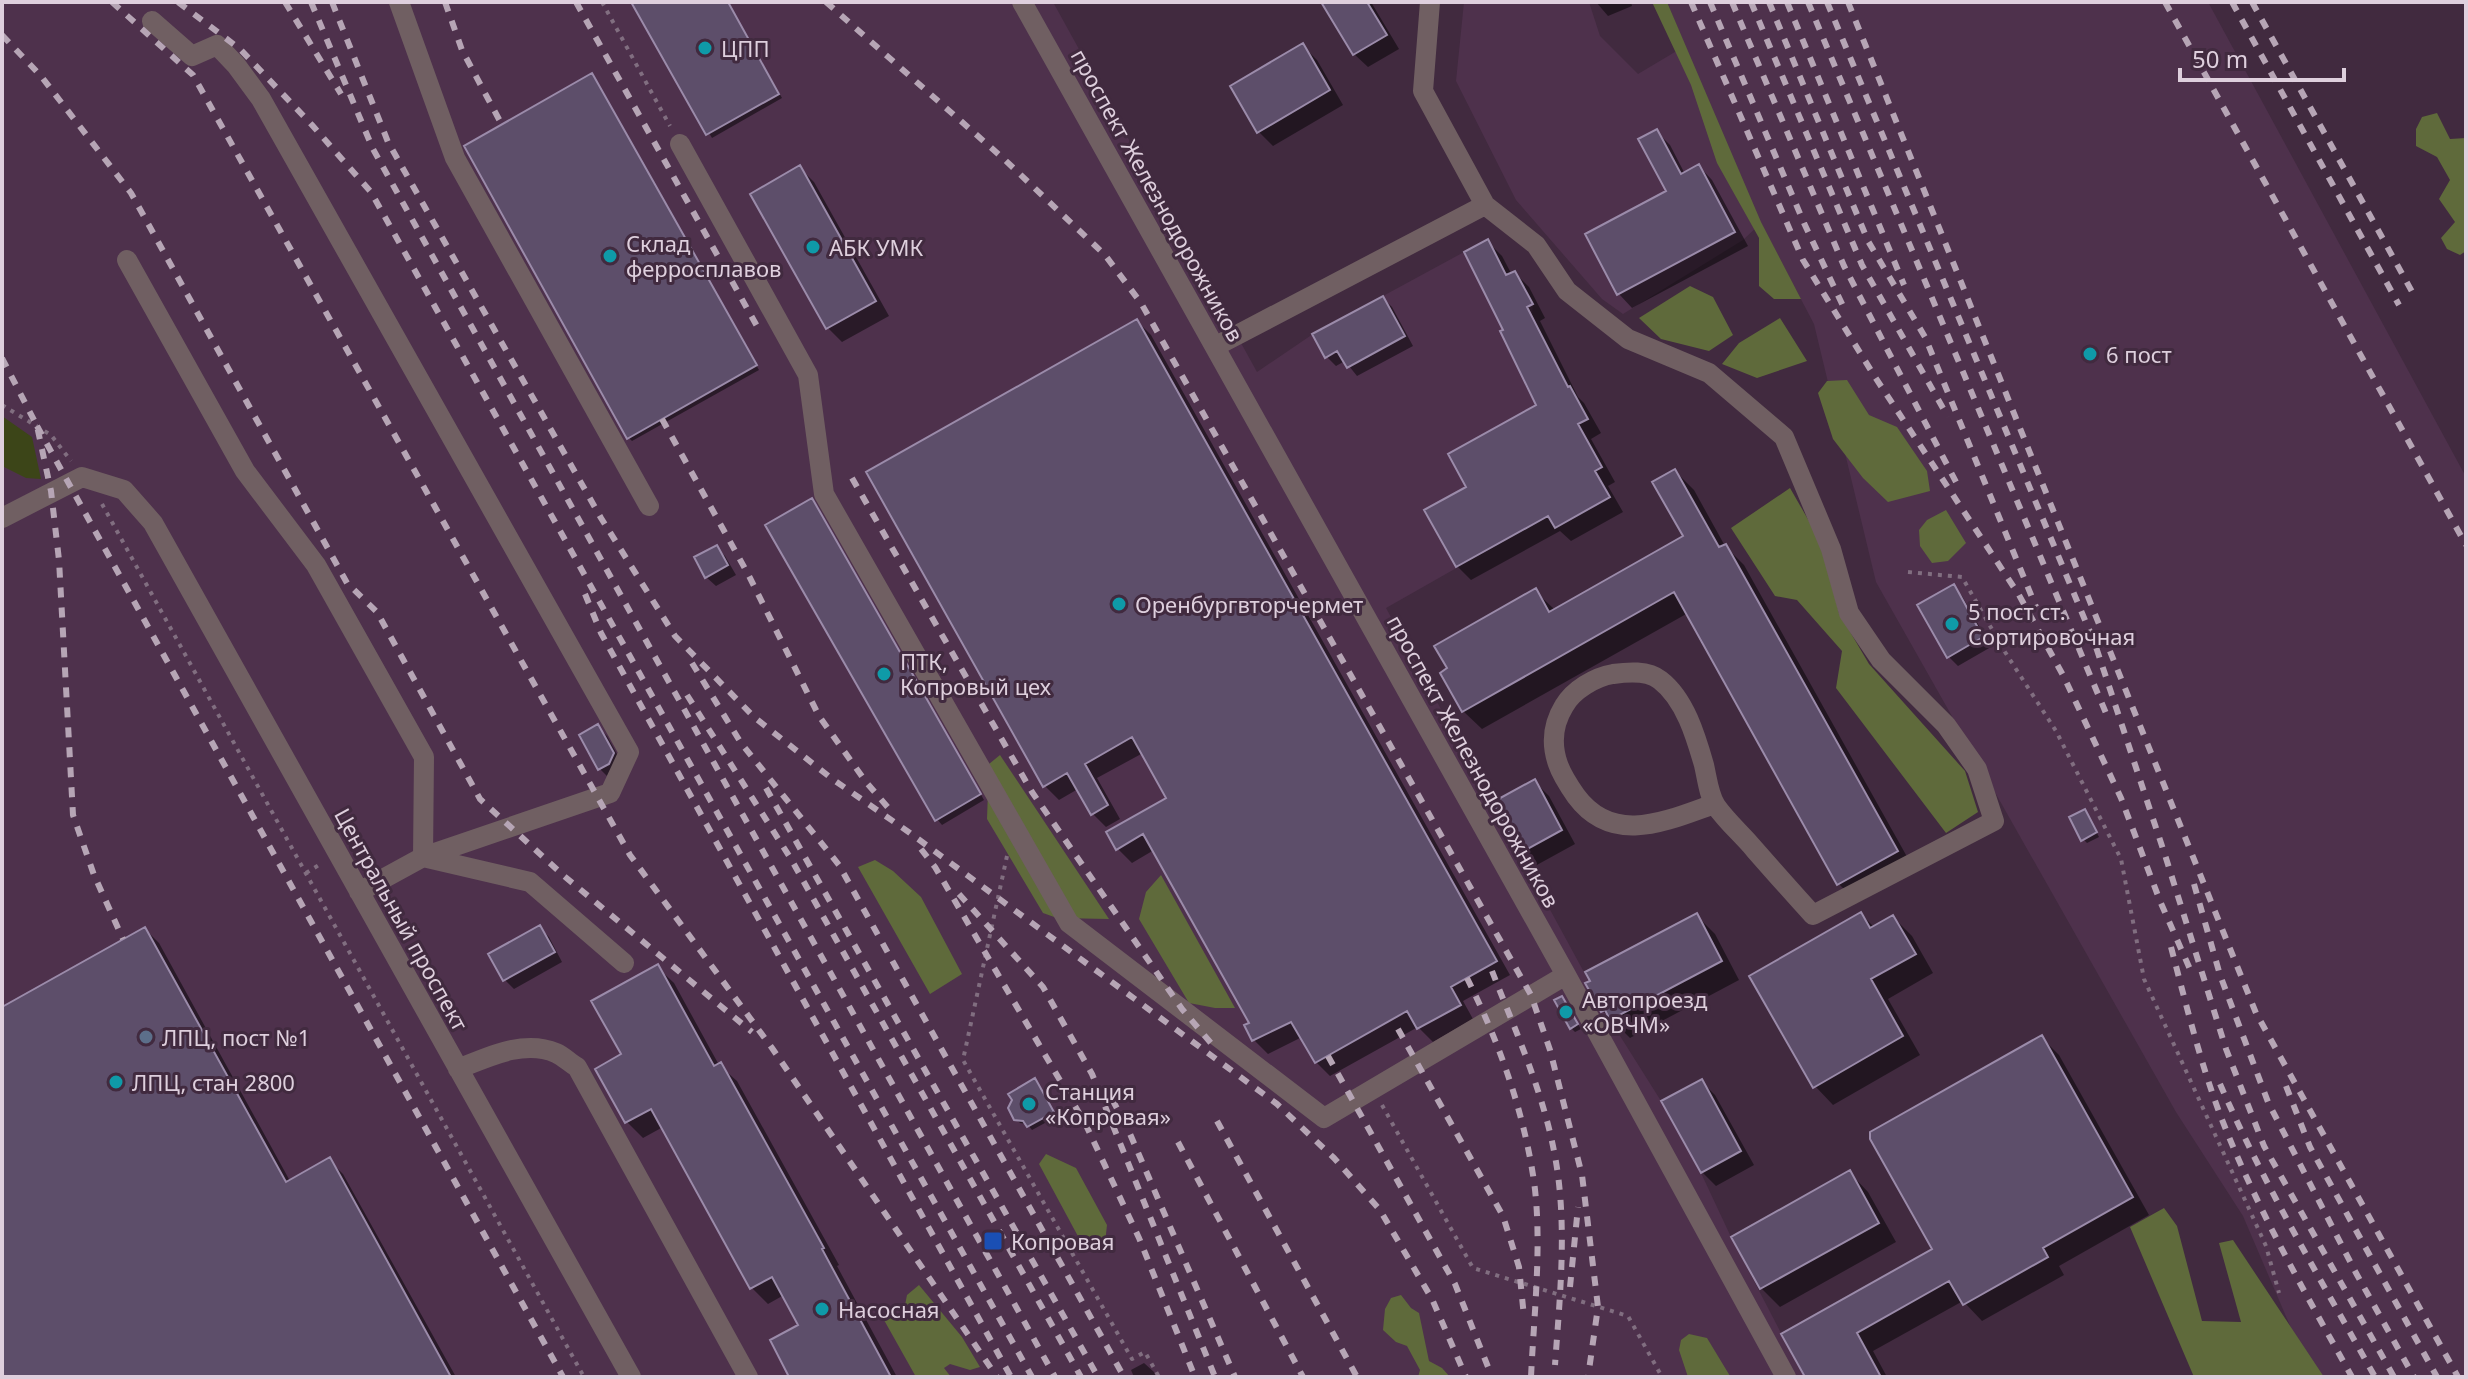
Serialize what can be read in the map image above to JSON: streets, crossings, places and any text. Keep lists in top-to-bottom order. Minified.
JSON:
{"streets":{"street":["проспект Железнодорожников","Центральный проспект"]},"places":{"other":["ЦПП","АБК УМК","Склад ферросплавов","6 пост","Оренбургвторчермет","5 пост ст. Сортировочная","ПТК, Копровый цех","Автопроезд «ОВЧМ»","ЛПЦ, пост №1","ЛПЦ, стан 2800","Станция «Копровая»","Насосная"],"transit":["Копровая"]},"scale_bar":"50 m"}
